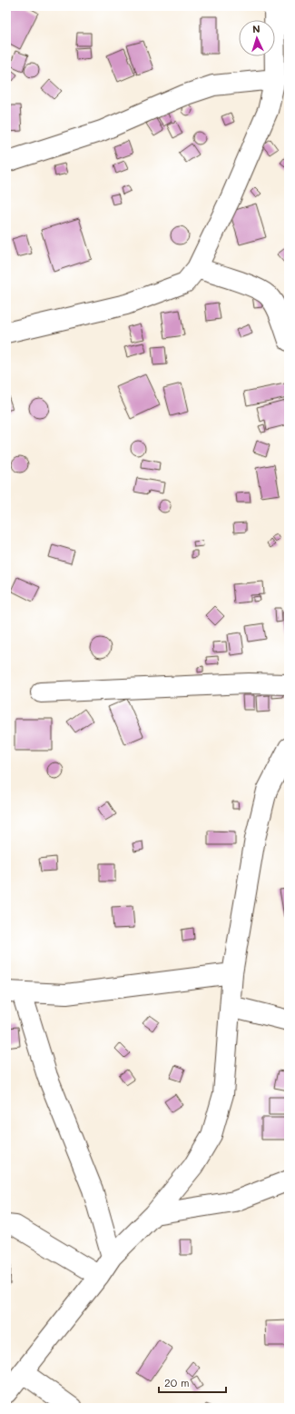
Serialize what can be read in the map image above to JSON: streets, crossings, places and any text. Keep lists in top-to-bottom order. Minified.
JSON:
{"scale_bar":"20 m","north":"top"}
